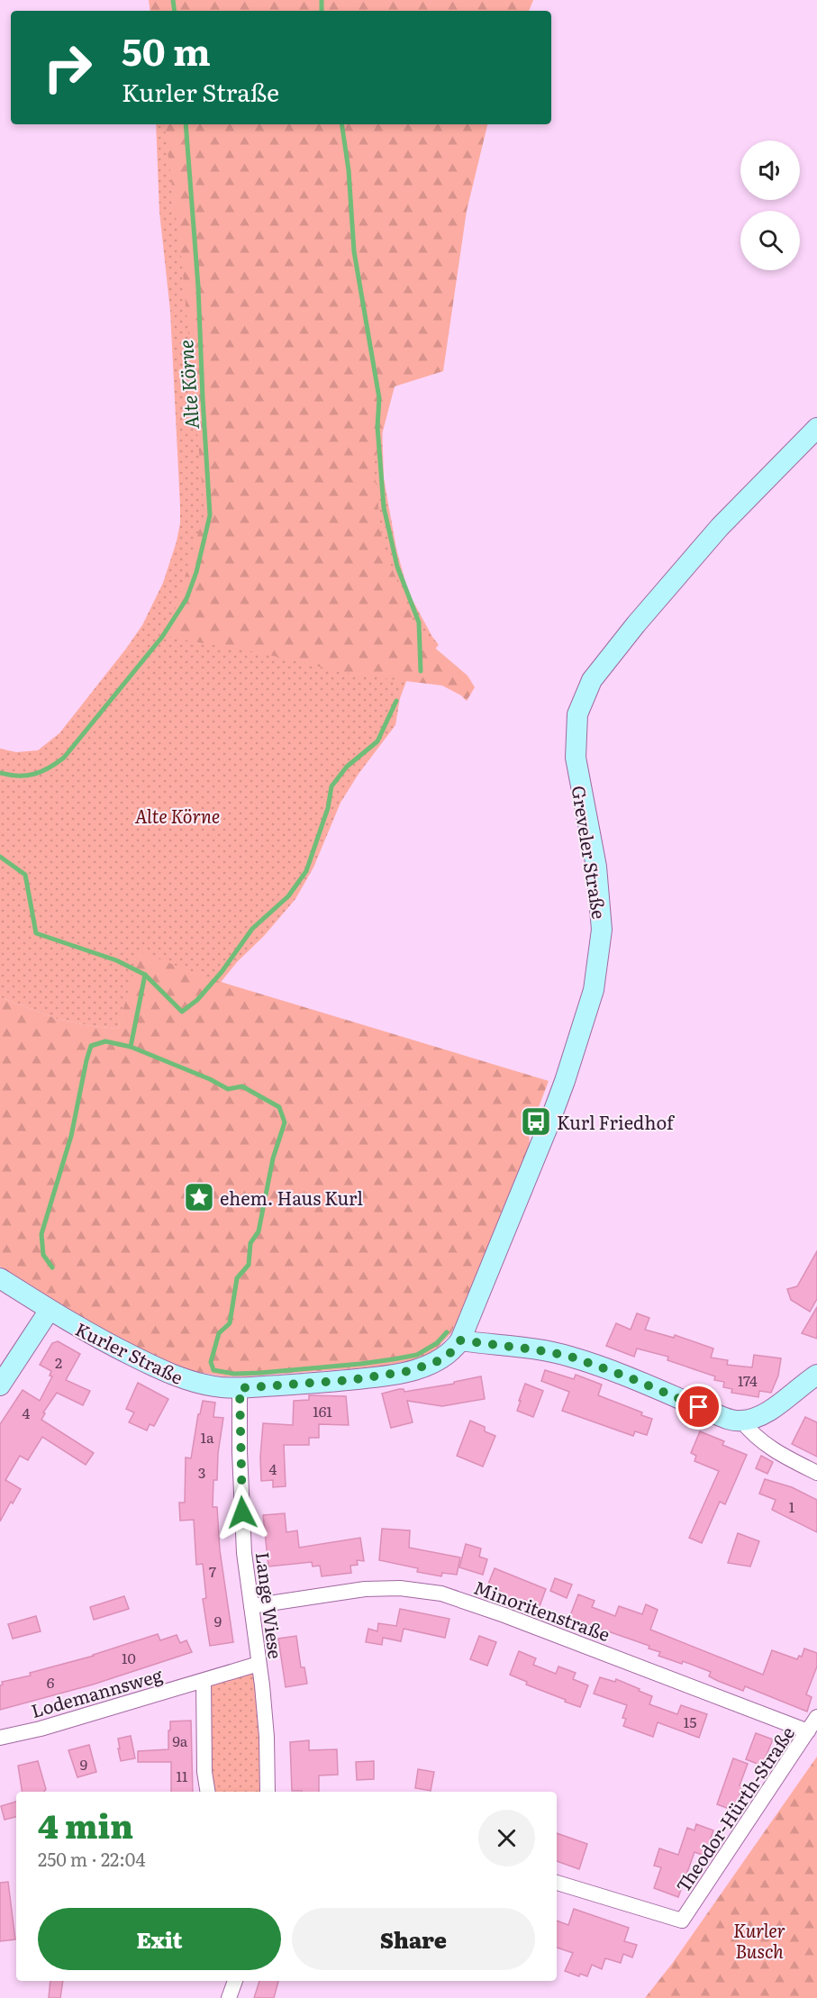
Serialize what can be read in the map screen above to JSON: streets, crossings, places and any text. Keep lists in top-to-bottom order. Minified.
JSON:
{"streets":{"street":["Greveler Straße","Kurler Straße","Lange Wiese","Minoritenstraße","Lodemannsweg","Theodor-Hürth-Straße"]},"crossings":[["Greveler Straße","Kurler Straße"],["Kurler Straße","Lange Wiese"],["Lange Wiese","Minoritenstraße"],["Lange Wiese","Lodemannsweg"],["Minoritenstraße","Theodor-Hürth-Straße"]],"water":["Alte Körne"],"parks":["Alte Körne","Kurler Busch"],"places":{"bus stop":["Kurl Friedhof"],"place":["ehem. Haus Kurl"]},"house_numbers":["2","174","161","4","1a","4","3","1","7","9","10","6","15","9a","9","11"],"page":{"turn":["50 m","Kurler Straße"],"heading":["4 min","250 m · 22:04"],"buttons":["Exit","Share"]}}
